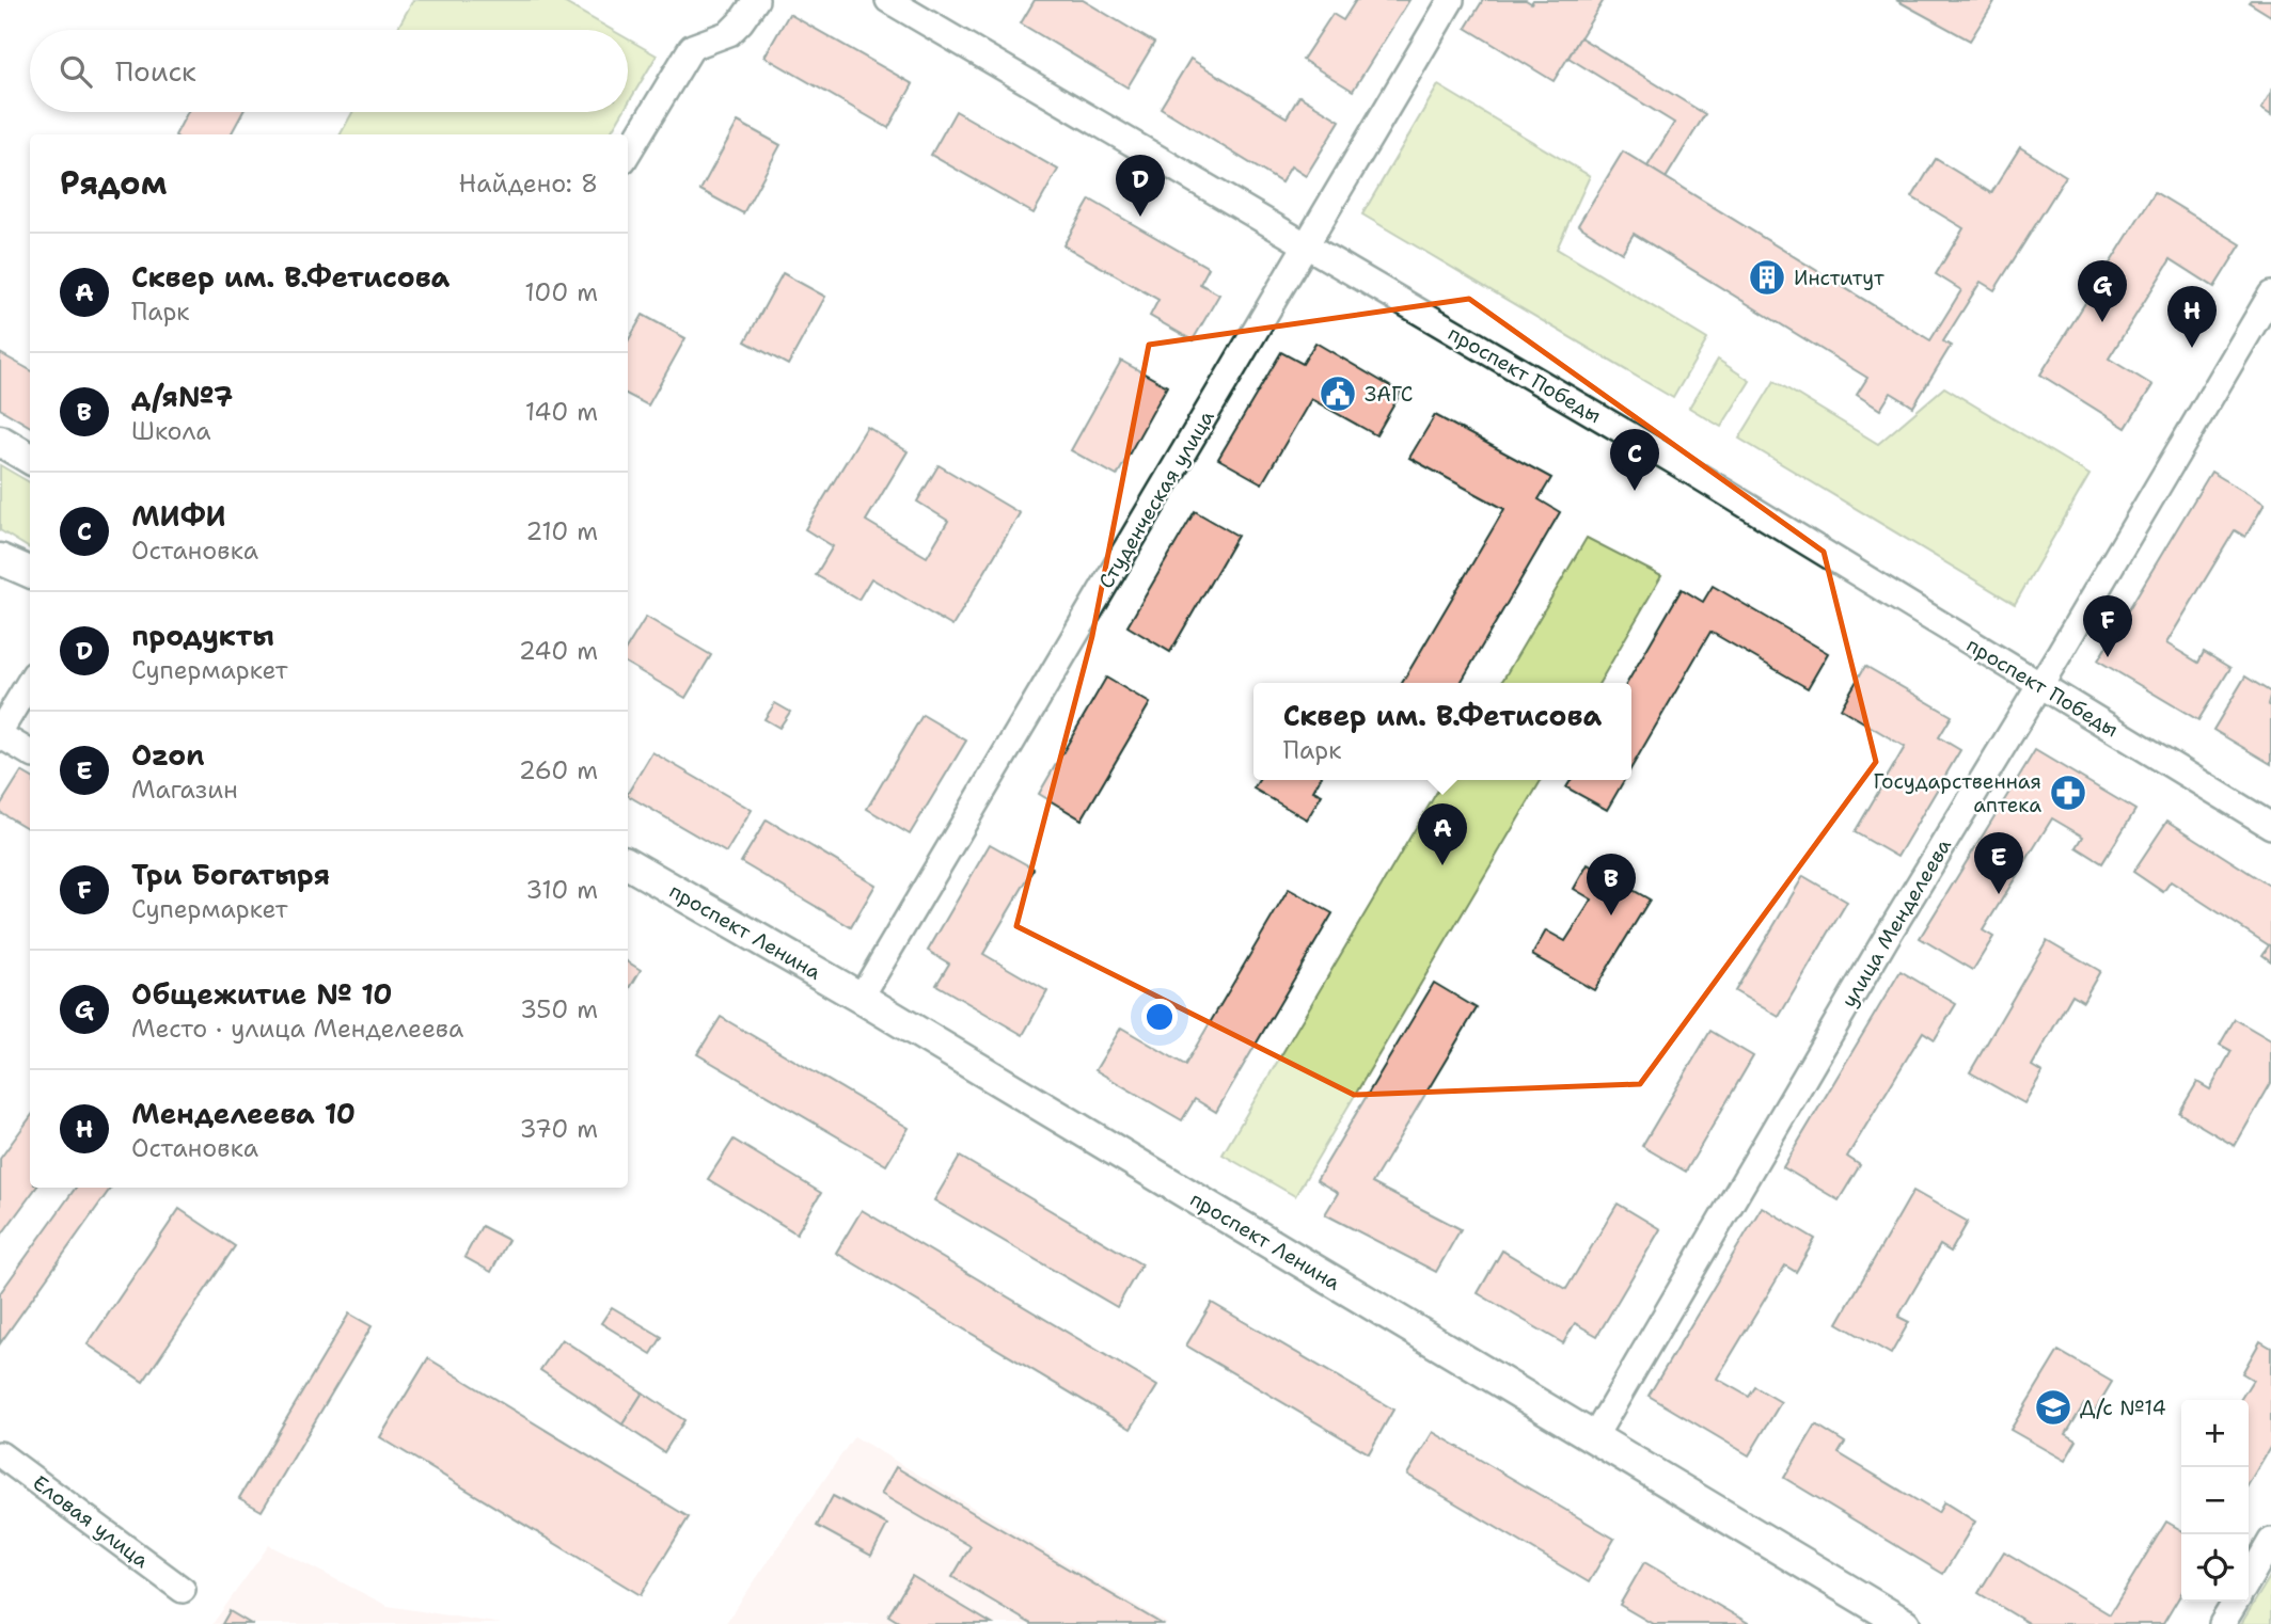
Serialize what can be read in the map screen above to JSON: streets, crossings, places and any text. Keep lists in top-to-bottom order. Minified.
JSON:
{"streets":{"street":["проспект Победы","Студенческая улица","улица Менделеева","проспект Ленина","Еловая улица"]},"crossings":[["проспект Победы","Студенческая улица"],["проспект Победы","улица Менделеева"],["Студенческая улица","проспект Ленина"],["улица Менделеева","проспект Ленина"]],"places":{"building":["Институт"],"public building":["ЗАГС"],"pharmacy":["Государственная аптека"],"school or university":["Д/с №14"]},"page":{"search":"Поиск","heading":["Рядом","Найдено: 8"],"pins":["D","G","H","C","F","A","E","B"],"list":[{"mark":"A","name":"Сквер им. В.Фетисова","note":"Парк","value":"100 m"},{"mark":"B","name":"д/я№7","note":"Школа","value":"140 m"},{"mark":"C","name":"МИФИ","note":"Остановка","value":"210 m"},{"mark":"D","name":"продукты","note":"Супермаркет","value":"240 m"},{"mark":"E","name":"Ozon","note":"Магазин","value":"260 m"},{"mark":"F","name":"Три Богатыря","note":"Супермаркет","value":"310 m"},{"mark":"G","name":"Общежитие № 10","note":"Место · улица Менделеева","value":"350 m"},{"mark":"H","name":"Менделеева 10","note":"Остановка","value":"370 m"}],"popup":["Сквер им. В.Фетисова","Парк"],"map_buttons":["+","−"]}}
